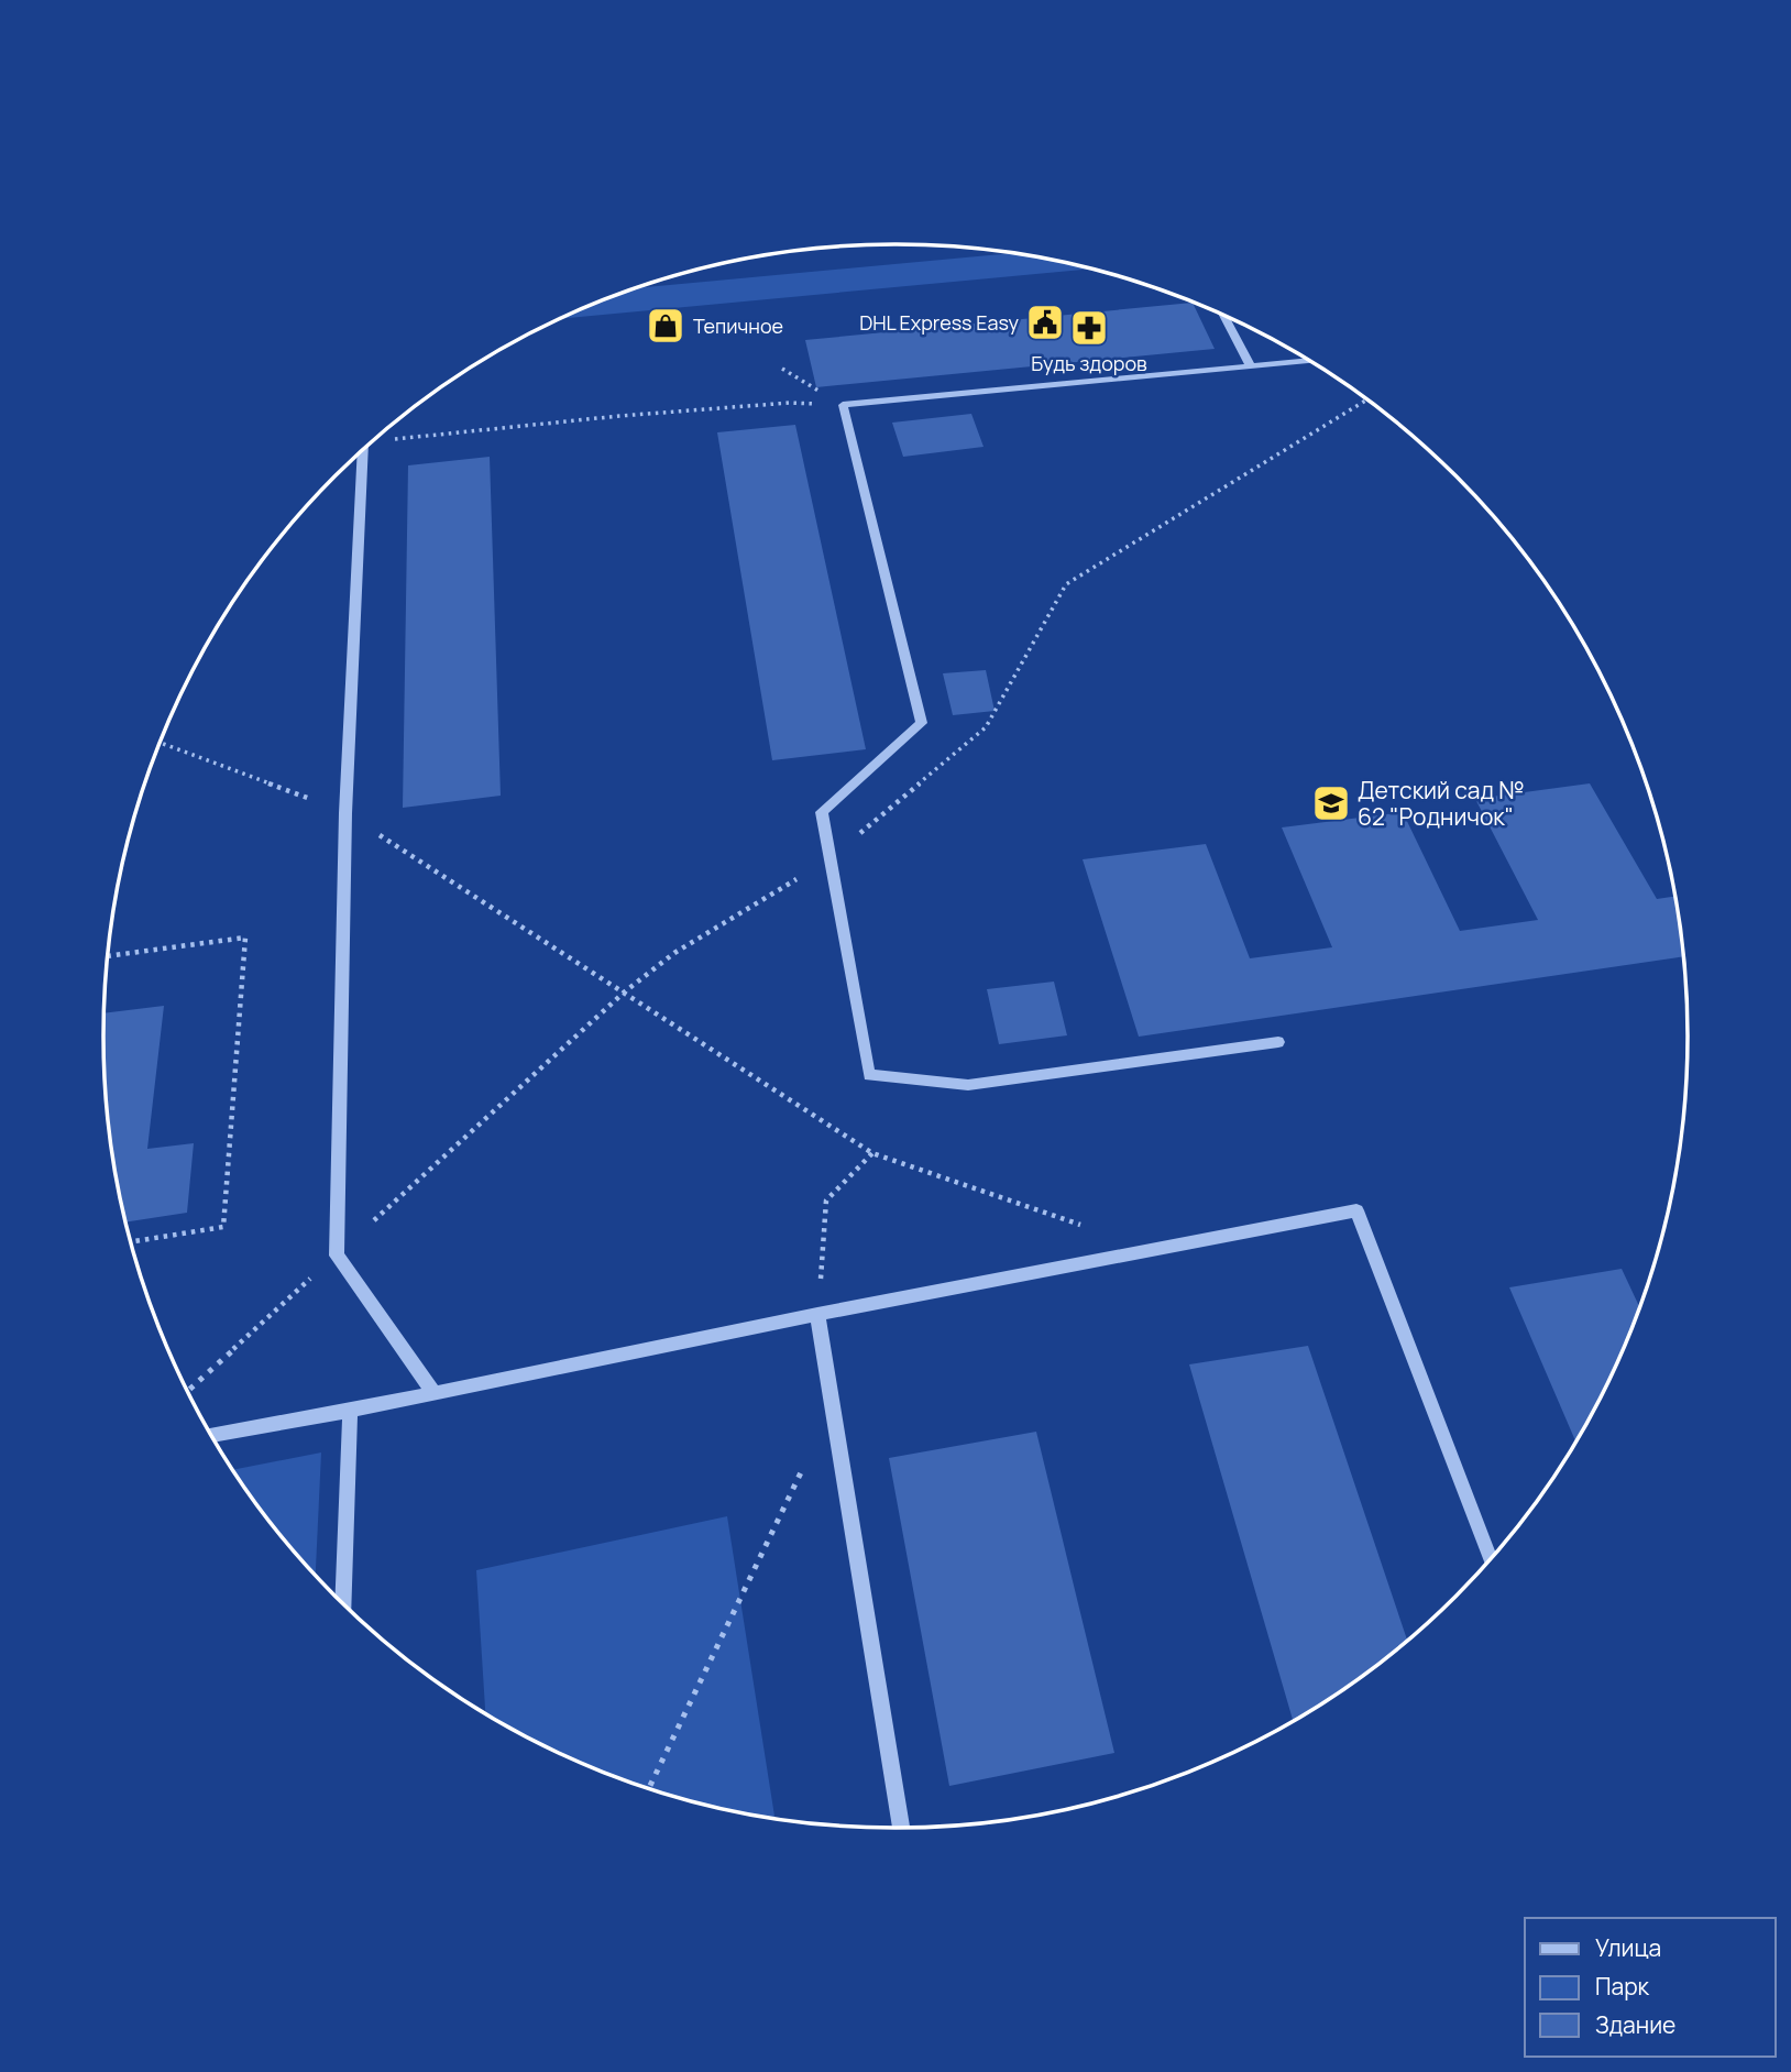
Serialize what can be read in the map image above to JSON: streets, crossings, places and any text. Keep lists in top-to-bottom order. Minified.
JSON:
{"places":{"public building":["DHL Express Easy"],"shop":["Тепичное"],"pharmacy":["Будь здоров"],"school or university":["Детский сад № 62 \"Родничок\""]},"legend":["Улица","Парк","Здание"]}
